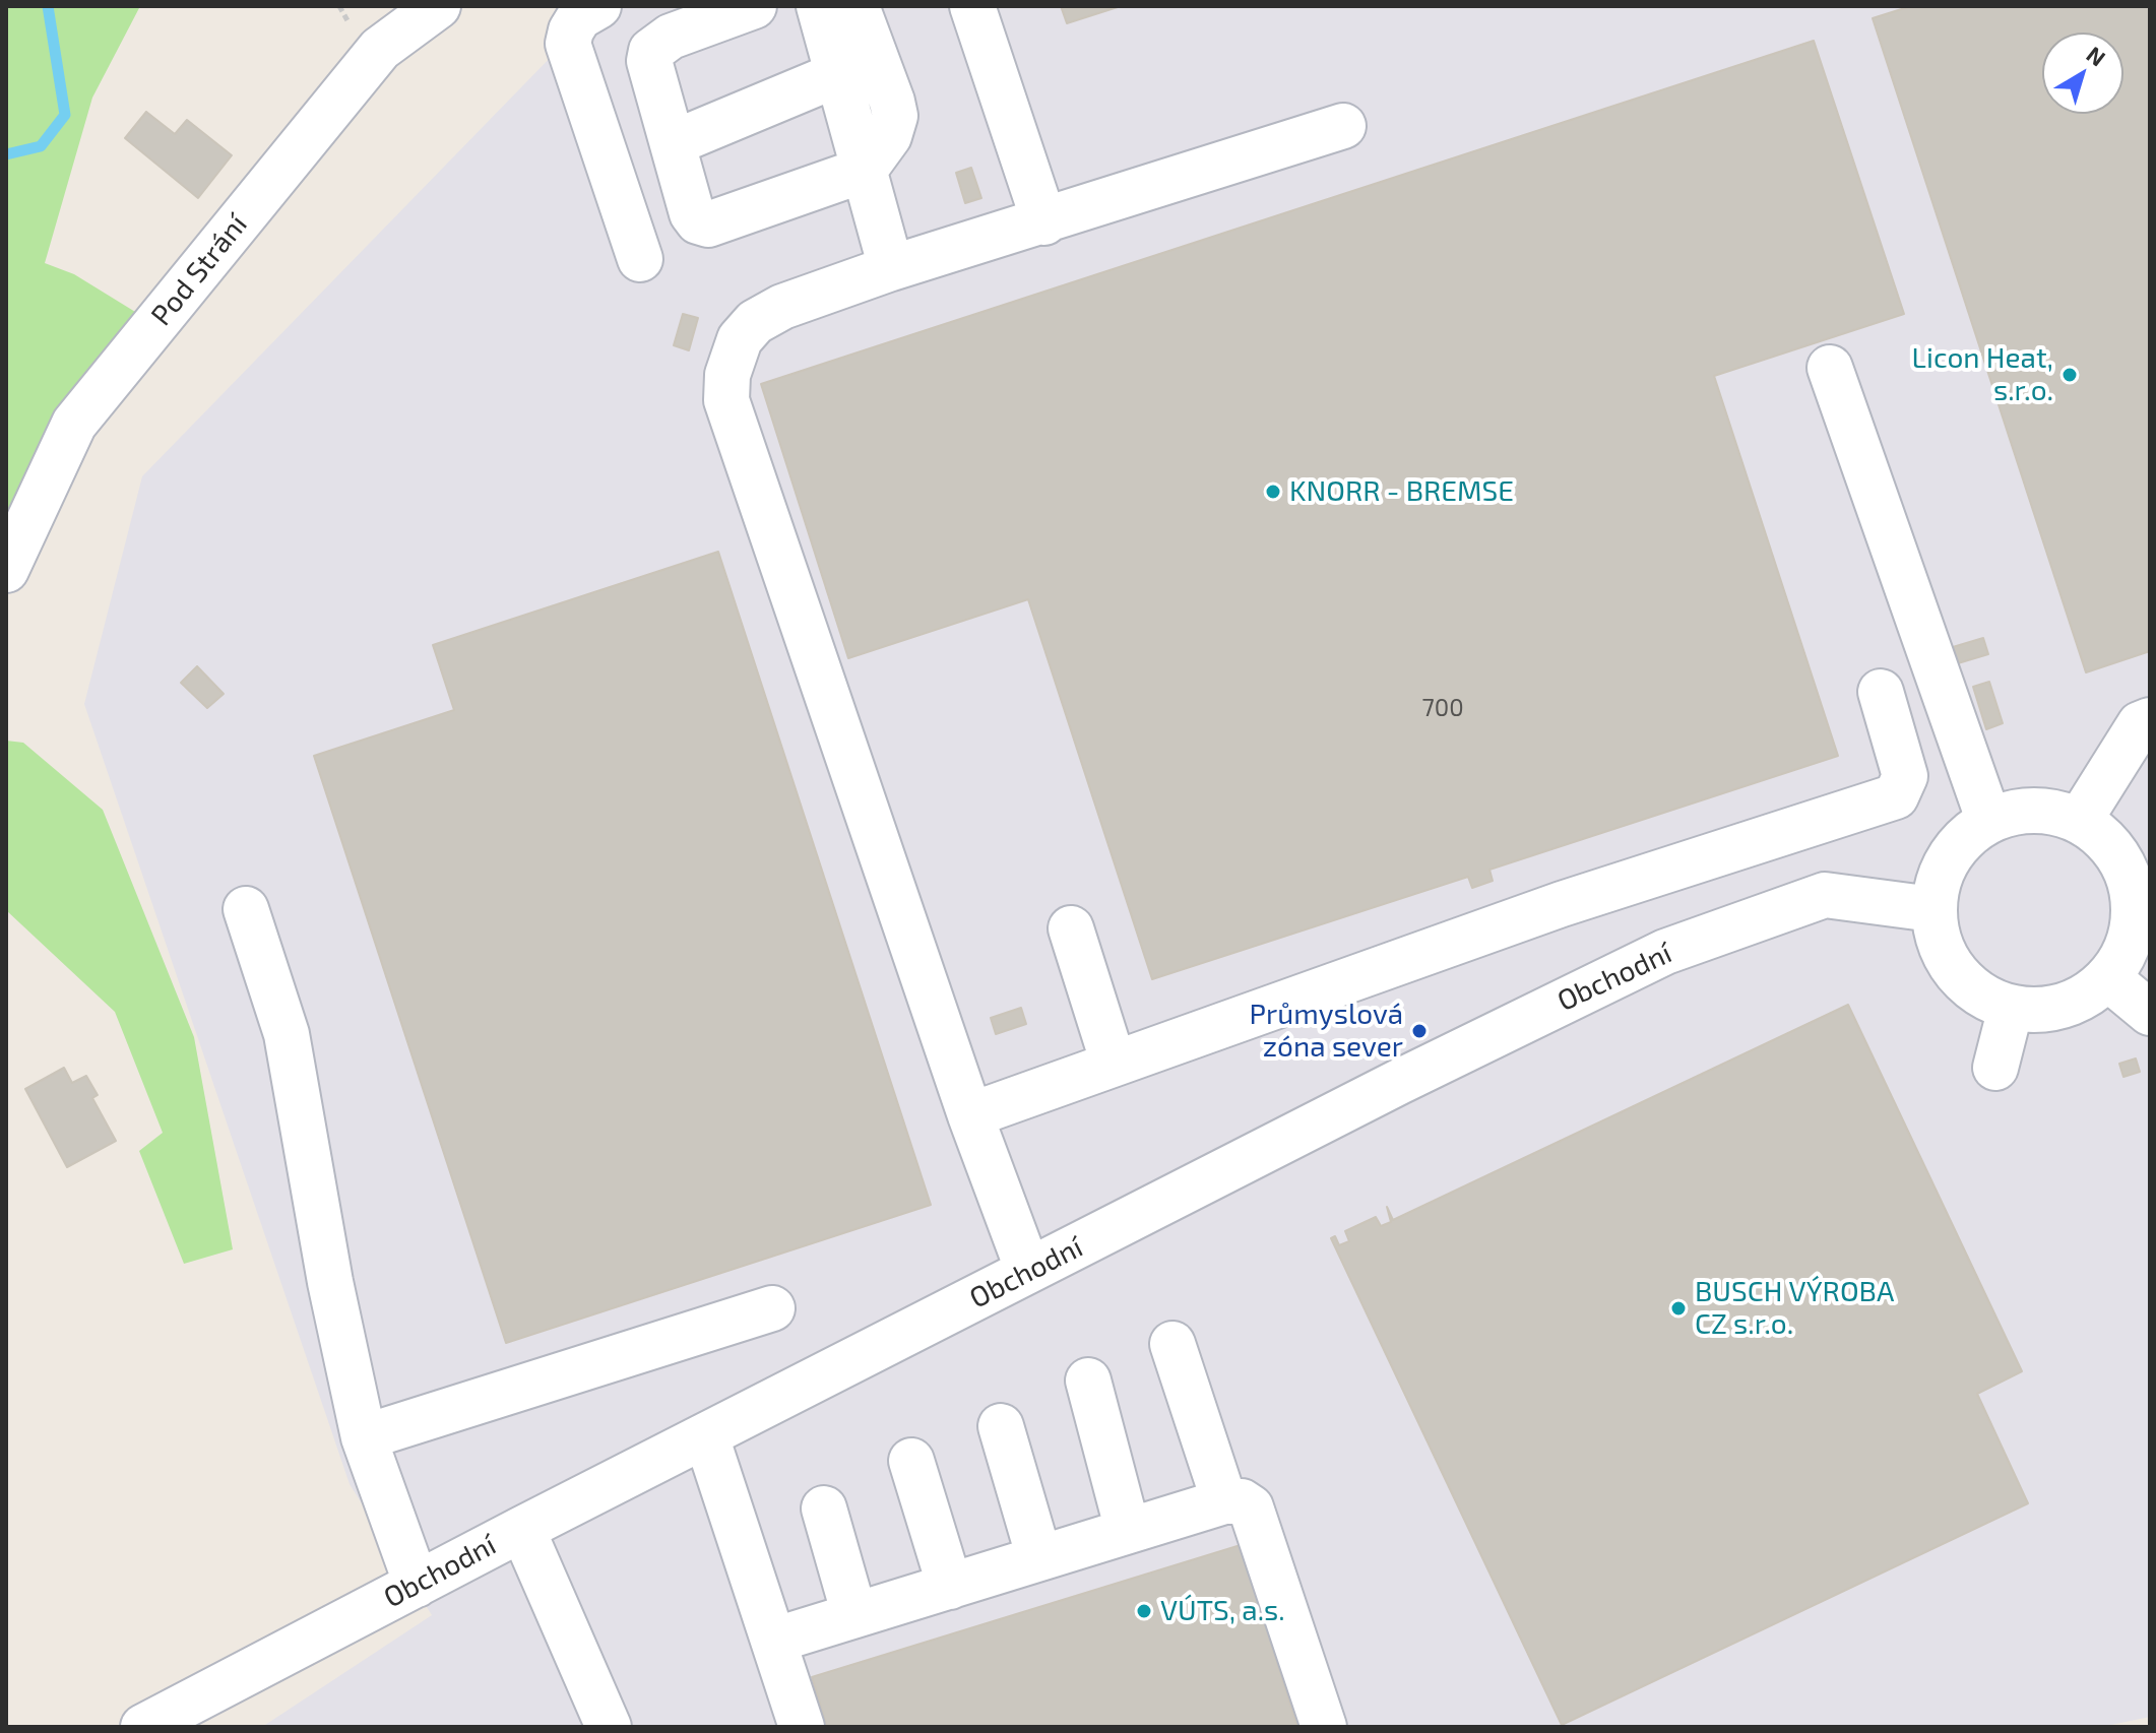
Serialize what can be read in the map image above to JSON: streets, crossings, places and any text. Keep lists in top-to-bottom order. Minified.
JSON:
{"streets":{"street":["Pod Strání","Obchodní"]},"places":["Licon Heat, s.r.o.","KNORR - BREMSE","Průmyslová zóna sever","BUSCH VÝROBA CZ s.r.o.","VÚTS, a.s."],"house_numbers":["700"],"north":"top right"}
